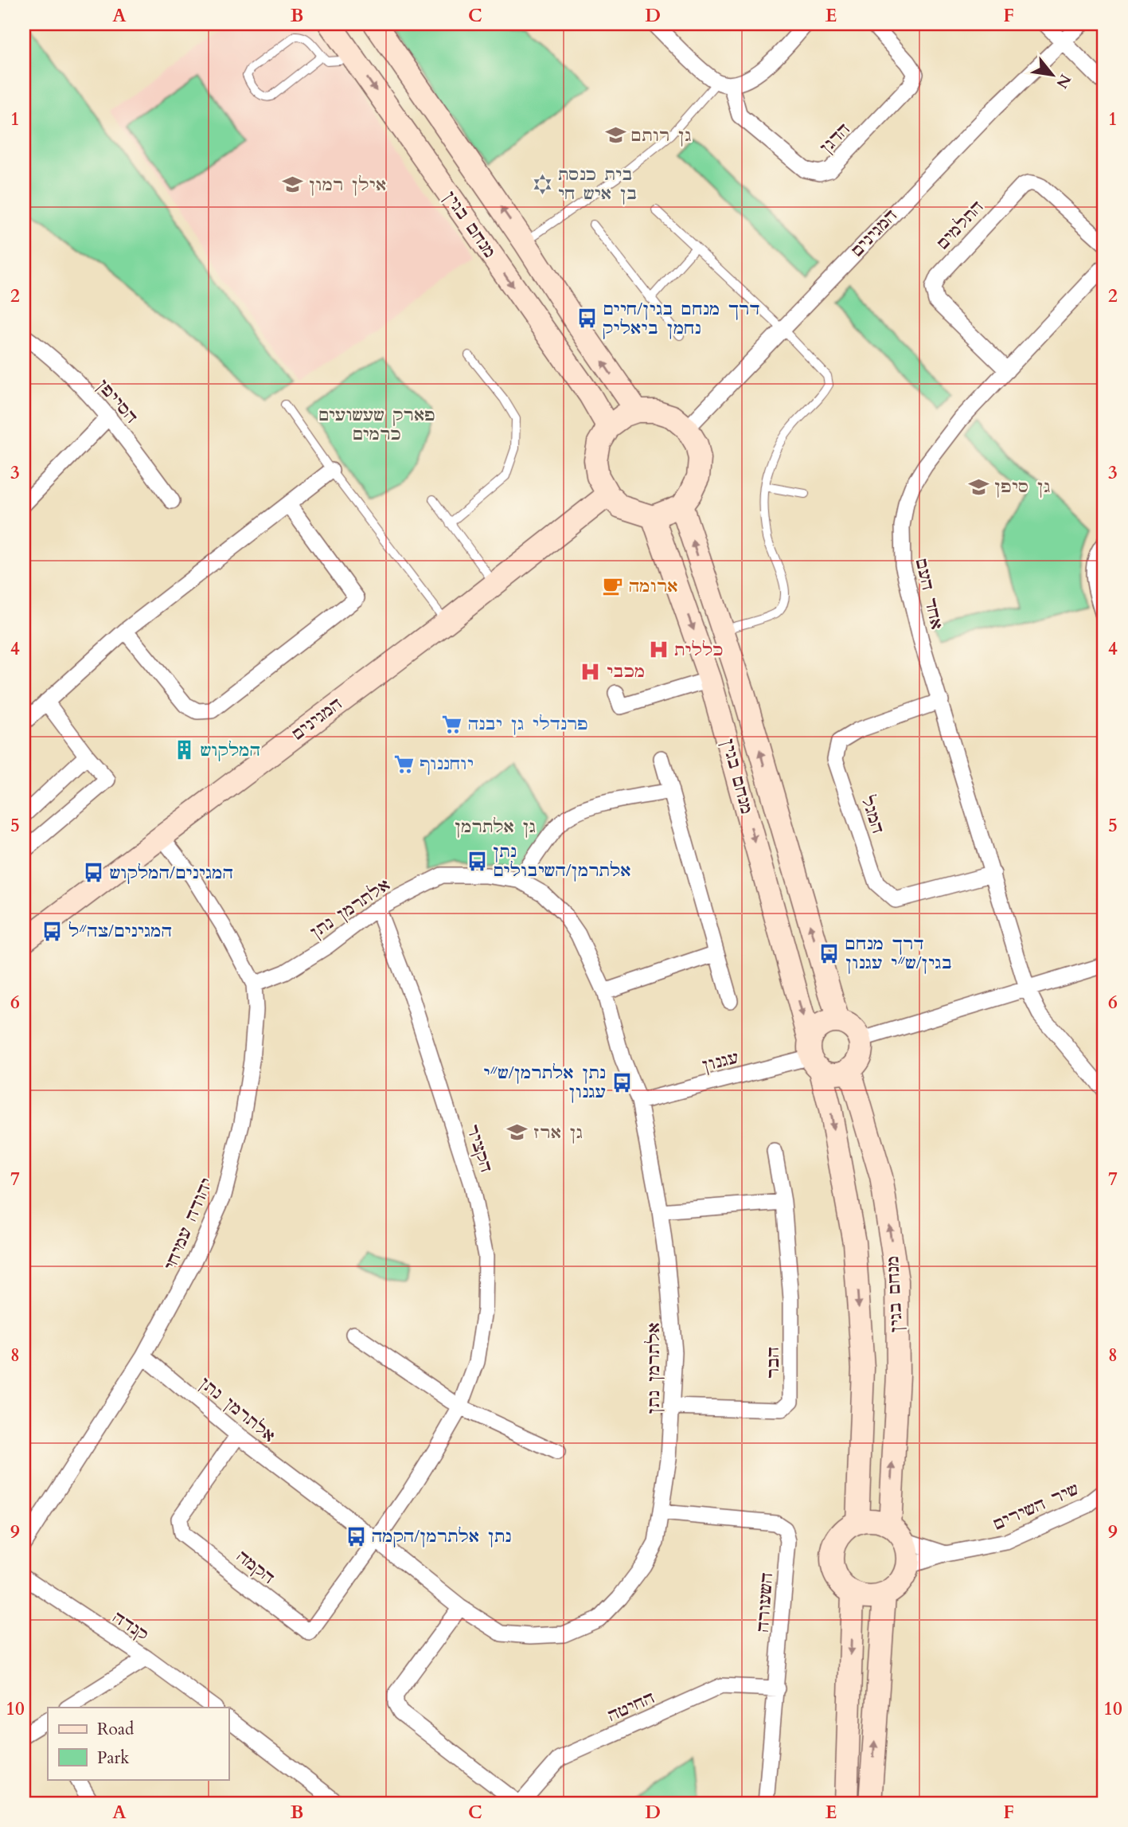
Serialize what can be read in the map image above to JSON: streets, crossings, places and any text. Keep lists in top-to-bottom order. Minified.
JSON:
{"streets":{"main road":["מנחם בגין","המגינים"],"street":["הדגן","התלמים","הסייפן","אחד העם","המגל","אלתרמן נתן","עגנון","הקציר","יהודה עמיחי","הבר","שיר השירים","הקמה","השעורה","קנדה","החיטה"]},"crossings":[["מנחם בגין","המגינים"],["מנחם בגין","עגנון"],["מנחם בגין","שיר השירים"],["התלמים","אחד העם"],["המגינים","יהודה עמיחי"],["אחד העם","המגל"],["אלתרמן נתן","עגנון"],["אלתרמן נתן","הקציר"],["אלתרמן נתן","יהודה עמיחי"],["אלתרמן נתן","הבר"],["אלתרמן נתן","הקמה"],["אלתרמן נתן","השעורה"],["הקציר","הקמה"],["השעורה","החיטה"]],"parks":["פארק שעשועים כרמים","גן אלתרמן"],"places":{"school or university":["גן רותם","אילן רמון","גן סיפן","גן ארז"],"synagogue":["בית כנסת בן איש חי"],"bus stop":["דרך מנחם בגין/חיים נחמן ביאליק","נתן אלתרמן/השיבולים","המגינים/המלקוש","המגינים/צה״ל","דרך מנחם בגין/ש״י עגנון","נתן אלתרמן/ש״י עגנון","נתן אלתרמן/הקמה"],"cafe":["ארומה"],"hospital":["כללית","מכבי"],"supermarket":["פרנדלי גן יבנה","יוחננוף"],"building":["המלקוש"]},"legend":["Road","Park"],"north":"bottom right","grid":{"columns":["A","B","C","D","E","F"],"rows":["1","2","3","4","5","6","7","8","9","10"]}}
